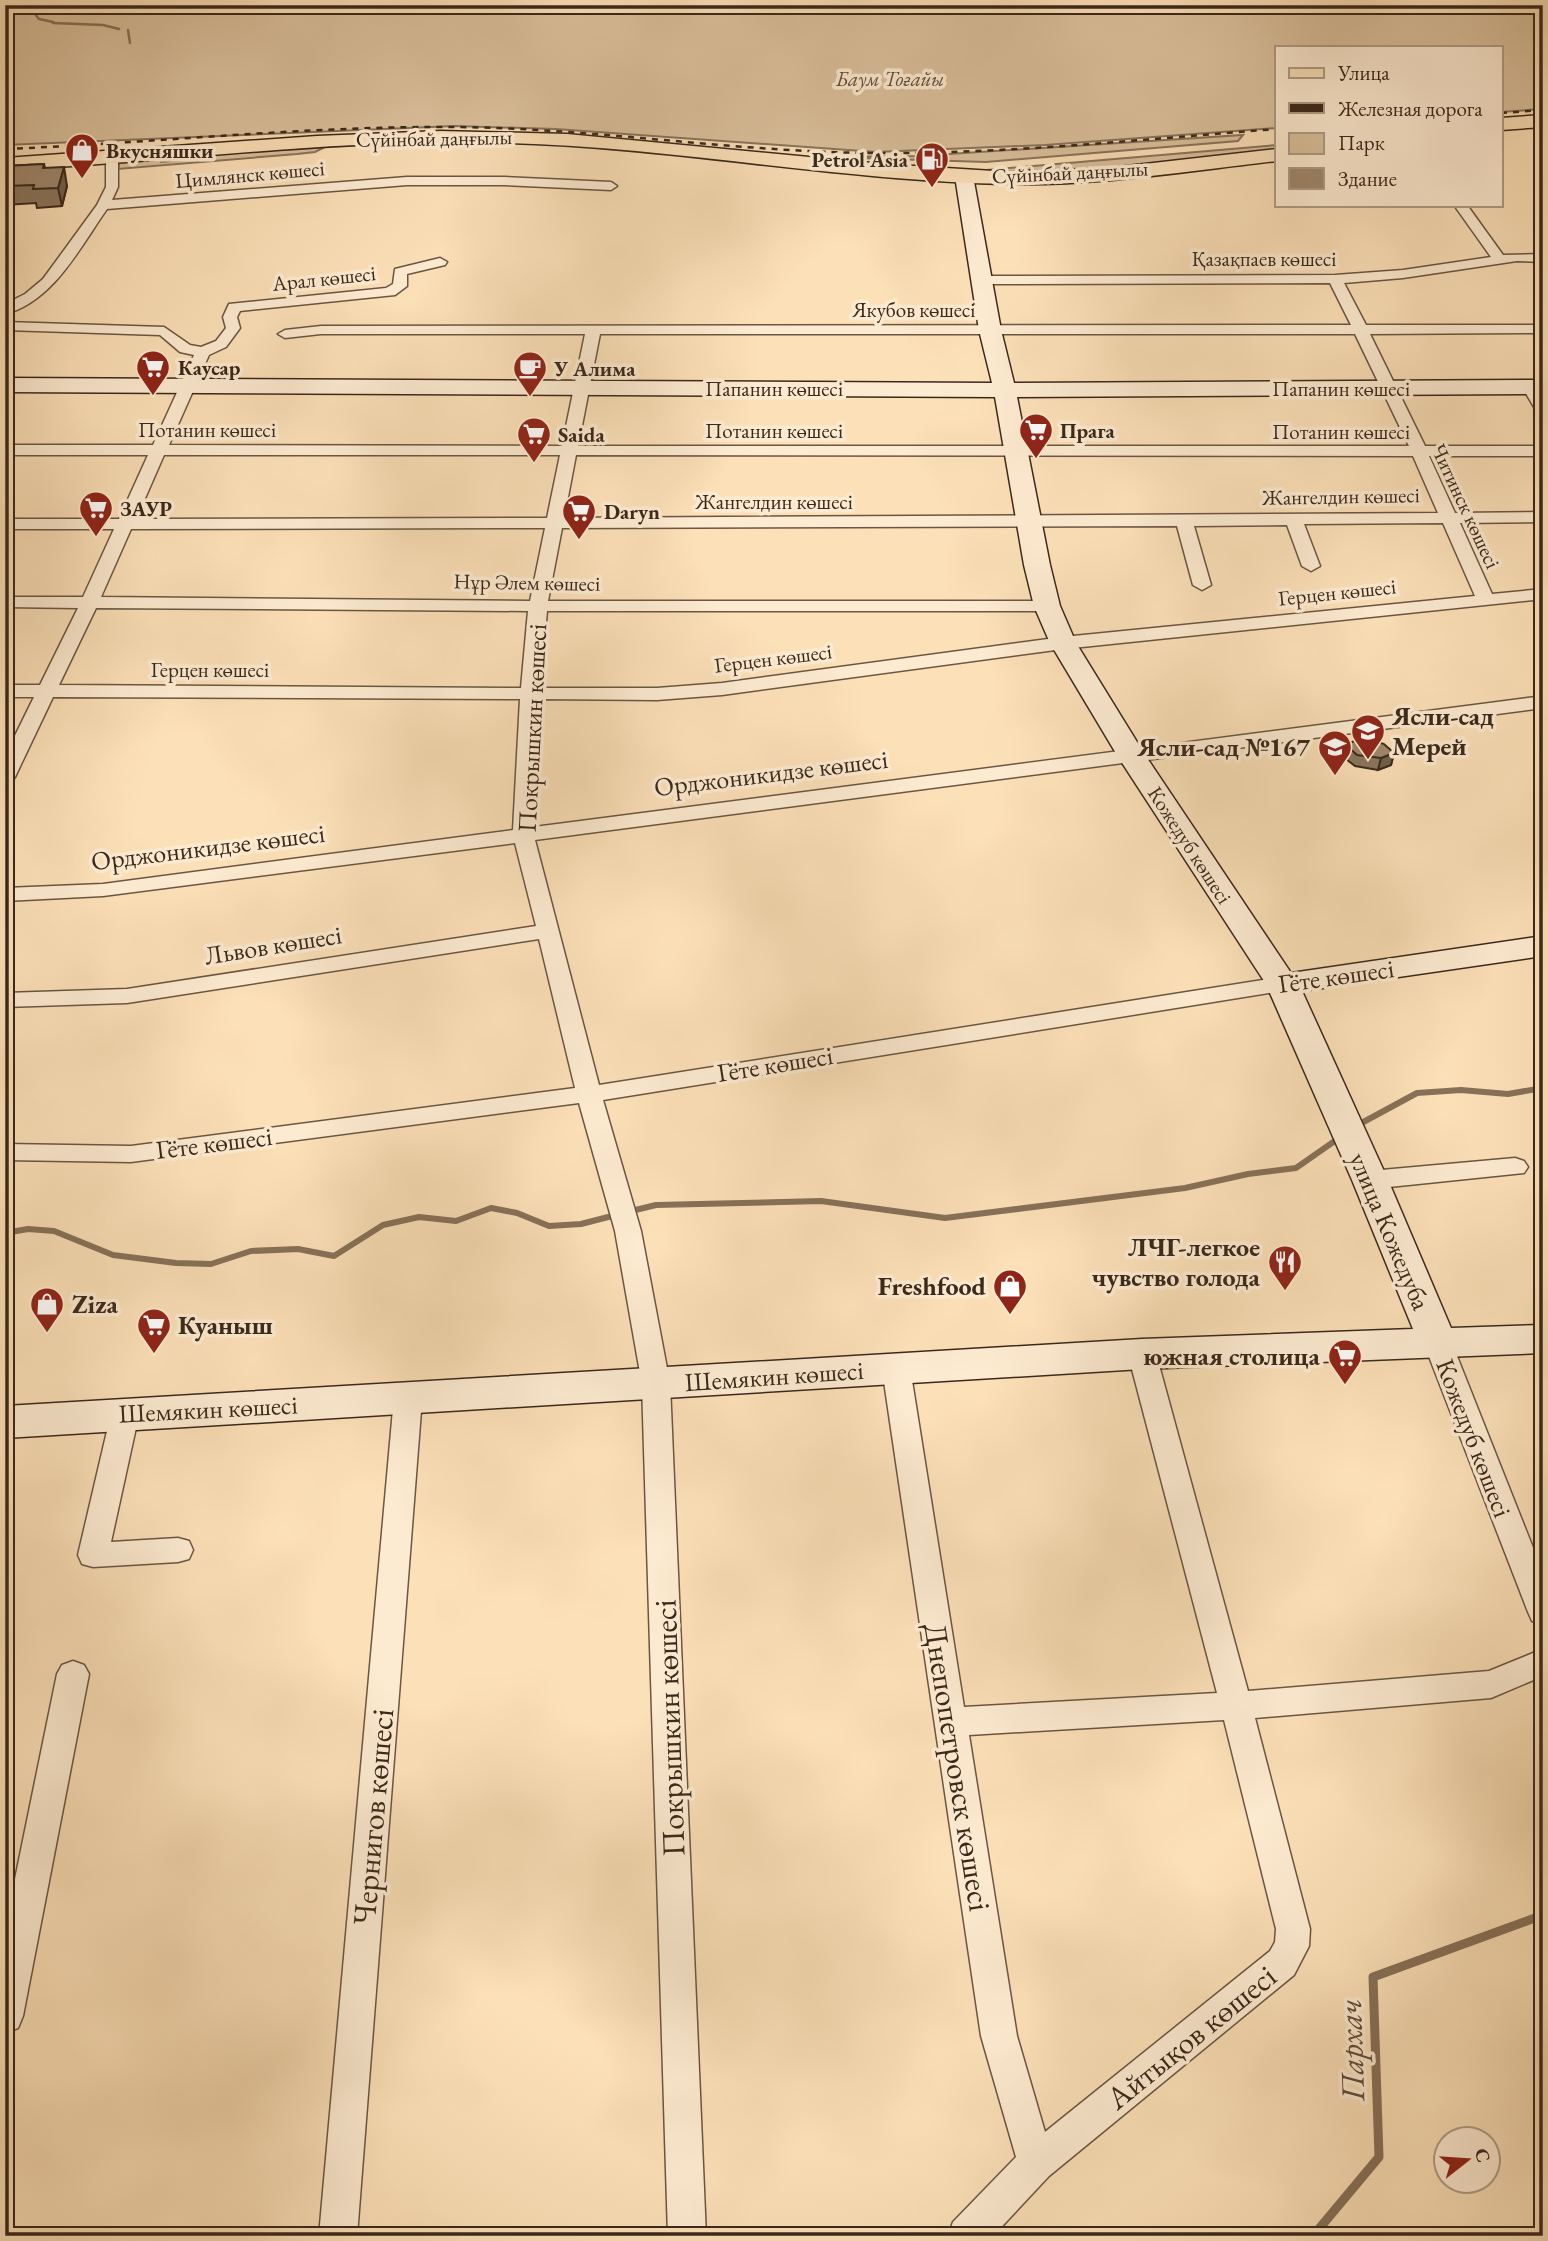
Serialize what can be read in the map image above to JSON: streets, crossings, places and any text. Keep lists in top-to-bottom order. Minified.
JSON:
{"streets":{"main road":["Сүйінбай даңғылы","Папанин көшесі","Кожедуб көшесі","Гёте көшесі","улица Кожедуба","Шемякин көшесі"],"street":["Цимлянск көшесі","Қазақпаев көшесі","Арал көшесі","Якубов көшесі","Потанин көшесі","Жангелдин көшесі","Читинск көшесі","Нұр Әлем көшесі","Герцен көшесі","Покрышкин көшесі","Орджоникидзе көшесі","Львов көшесі","Днепопетровск көшесі","Чернигов көшесі","Айтықов көшесі"]},"crossings":[["Қазақпаев көшесі","Читинск көшесі"],["Қазақпаев көшесі","Кожедуб көшесі"],["Якубов көшесі","Читинск көшесі"],["Якубов көшесі","Покрышкин көшесі"],["Якубов көшесі","Кожедуб көшесі"],["Папанин көшесі","Читинск көшесі"],["Папанин көшесі","Покрышкин көшесі"],["Папанин көшесі","Кожедуб көшесі"],["Потанин көшесі","Читинск көшесі"],["Потанин көшесі","Покрышкин көшесі"],["Потанин көшесі","Кожедуб көшесі"],["Жангелдин көшесі","Читинск көшесі"],["Жангелдин көшесі","Покрышкин көшесі"],["Жангелдин көшесі","Кожедуб көшесі"],["Читинск көшесі","Герцен көшесі"],["Нұр Әлем көшесі","Покрышкин көшесі"],["Нұр Әлем көшесі","Кожедуб көшесі"],["Герцен көшесі","Покрышкин көшесі"],["Герцен көшесі","Кожедуб көшесі"],["Покрышкин көшесі","Орджоникидзе көшесі"],["Покрышкин көшесі","Львов көшесі"],["Покрышкин көшесі","Гёте көшесі"],["Покрышкин көшесі","Шемякин көшесі"],["Орджоникидзе көшесі","Кожедуб көшесі"],["Кожедуб көшесі","Гёте көшесі"],["Кожедуб көшесі","улица Кожедуба"],["Кожедуб көшесі","Шемякин көшесі"],["улица Кожедуба","Шемякин көшесі"],["Шемякин көшесі","Днепопетровск көшесі"],["Шемякин көшесі","Чернигов көшесі"],["Шемякин көшесі","Айтықов көшесі"],["Днепопетровск көшесі","Айтықов көшесі"]],"water":["Пархач"],"parks":["Баум Тоғайы"],"places":{"shop":["Вкусняшки","Freshfood","Ziza"],"fuel station":["Petrol Asia"],"supermarket":["Каусар","Прага","Saida","ЗАУР","Daryn","Куаныш","южная столица"],"cafe":["У Алима"],"school or university":["Ясли-сад Мерей","Ясли-сад №167"],"restaurant":["ЛЧГ-легкое чувство голода"]},"legend":["Улица","Железная дорога","Парк","Здание"],"north":"right"}
